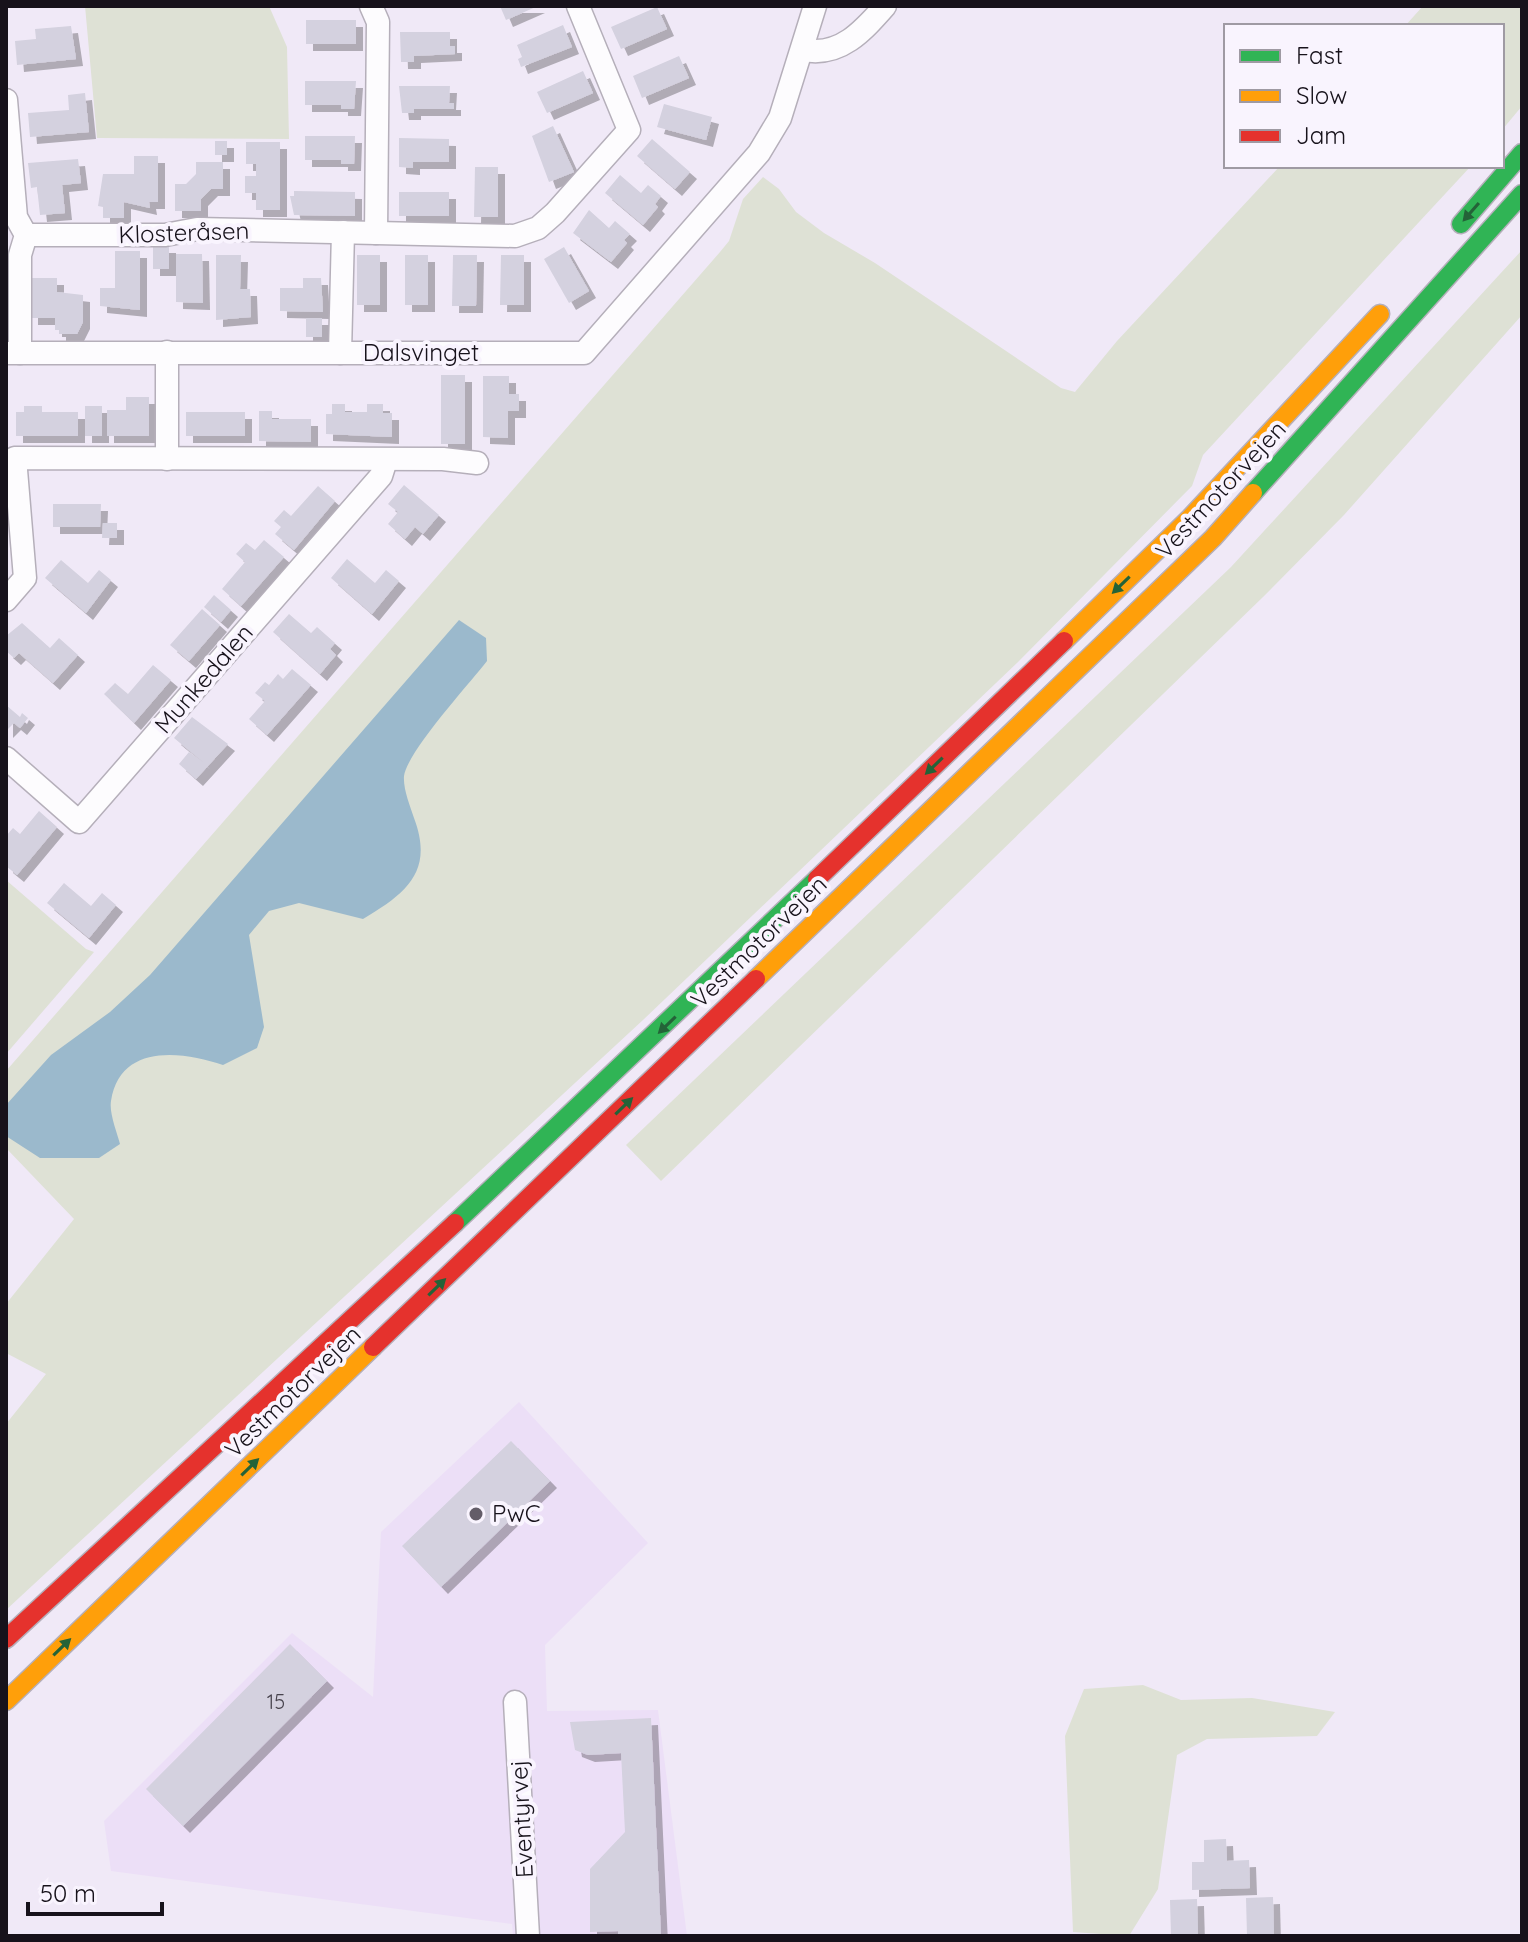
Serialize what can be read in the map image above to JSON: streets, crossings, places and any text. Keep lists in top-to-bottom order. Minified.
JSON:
{"streets":{"highway":["Vestmotorvejen"],"street":["Klosteråsen","Dalsvinget","Munkedalen","Eventyrvej"]},"places":["PwC"],"house_numbers":["15"],"legend":["Fast","Slow","Jam"],"scale_bar":"50 m"}
